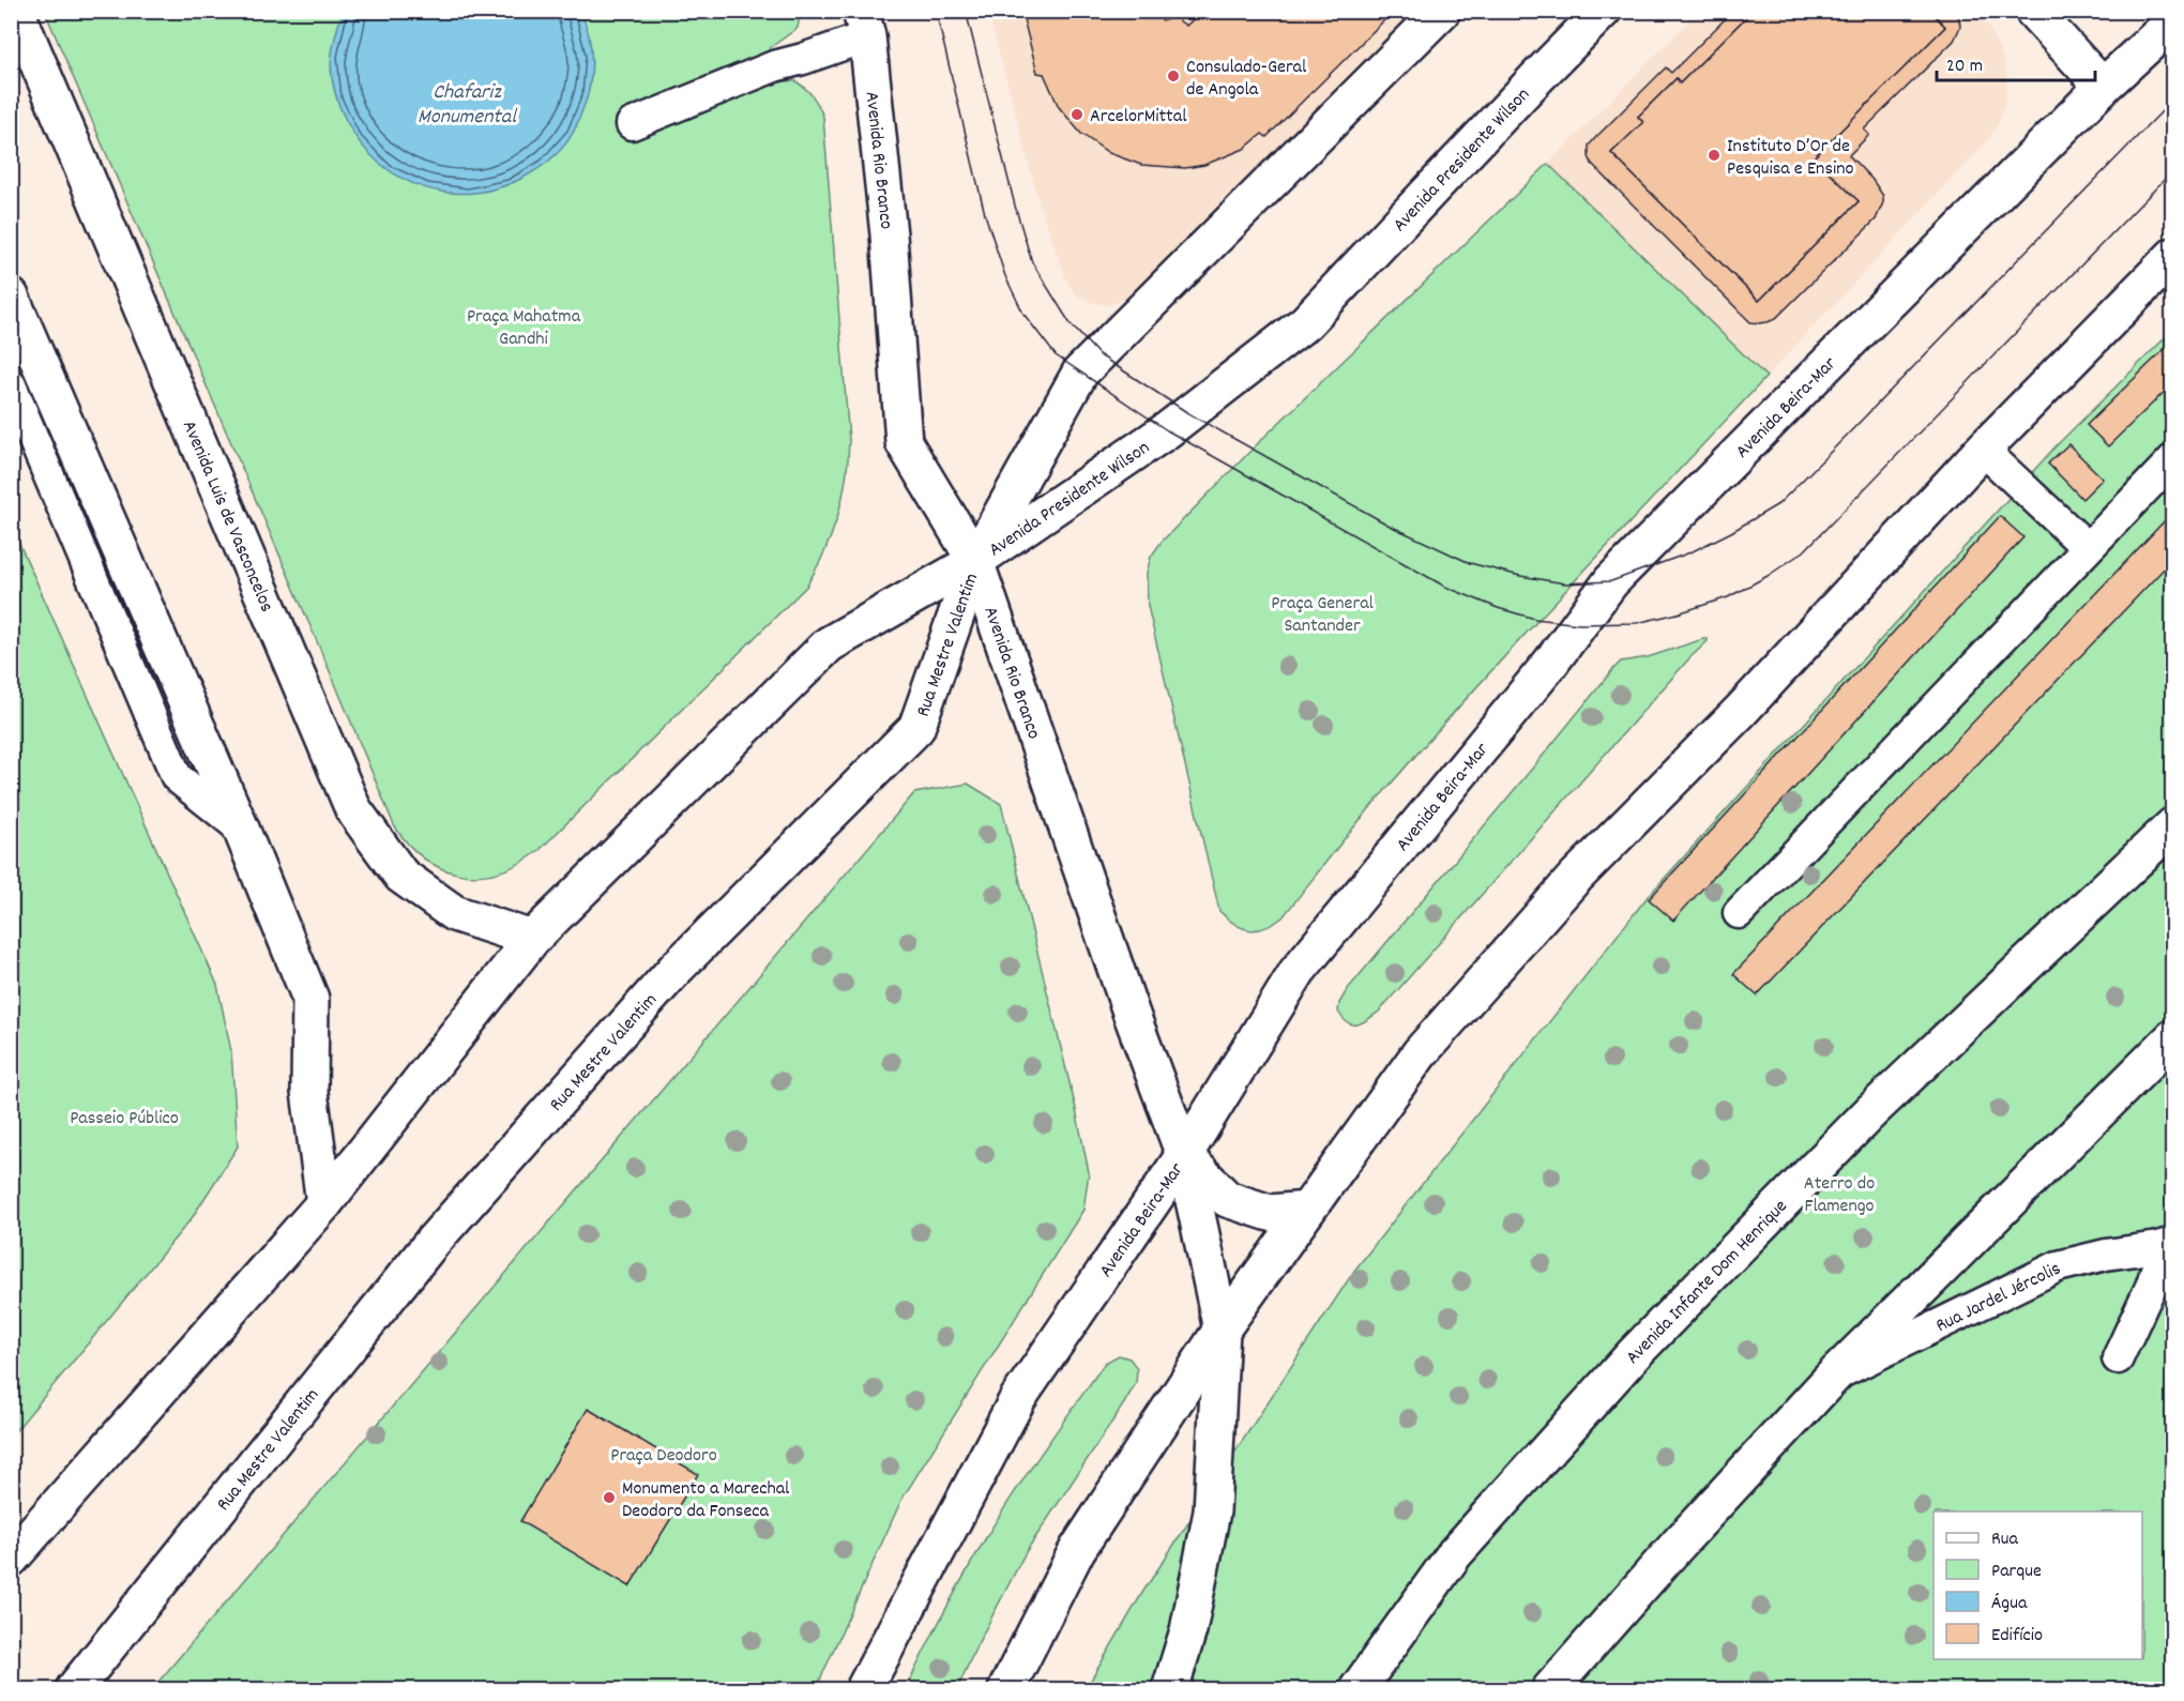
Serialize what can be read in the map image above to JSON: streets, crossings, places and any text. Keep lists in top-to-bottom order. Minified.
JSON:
{"streets":{"main road":["Avenida Presidente Wilson","Avenida Rio Branco","Avenida Beira-Mar","Avenida Luis de Vasconcelos","Rua Mestre Valentim","Avenida Infante Dom Henrique"],"lane":["Rua Jardel Jércolis"]},"crossings":[["Avenida Presidente Wilson","Avenida Rio Branco"],["Avenida Presidente Wilson","Rua Mestre Valentim"],["Avenida Rio Branco","Avenida Beira-Mar"],["Avenida Rio Branco","Rua Mestre Valentim"],["Avenida Luis de Vasconcelos","Rua Mestre Valentim"]],"water":["Chafariz Monumental"],"parks":["Praça Mahatma Gandhi","Praça General Santander","Passeio Público","Aterro do Flamengo","Praça Deodoro"],"places":["Consulado-Geral de Angola","ArcelorMittal","Instituto D’Or de Pesquisa e Ensino","Monumento a Marechal Deodoro da Fonseca"],"legend":["Rua","Parque","Água","Edifício"],"scale_bar":"20 m"}
